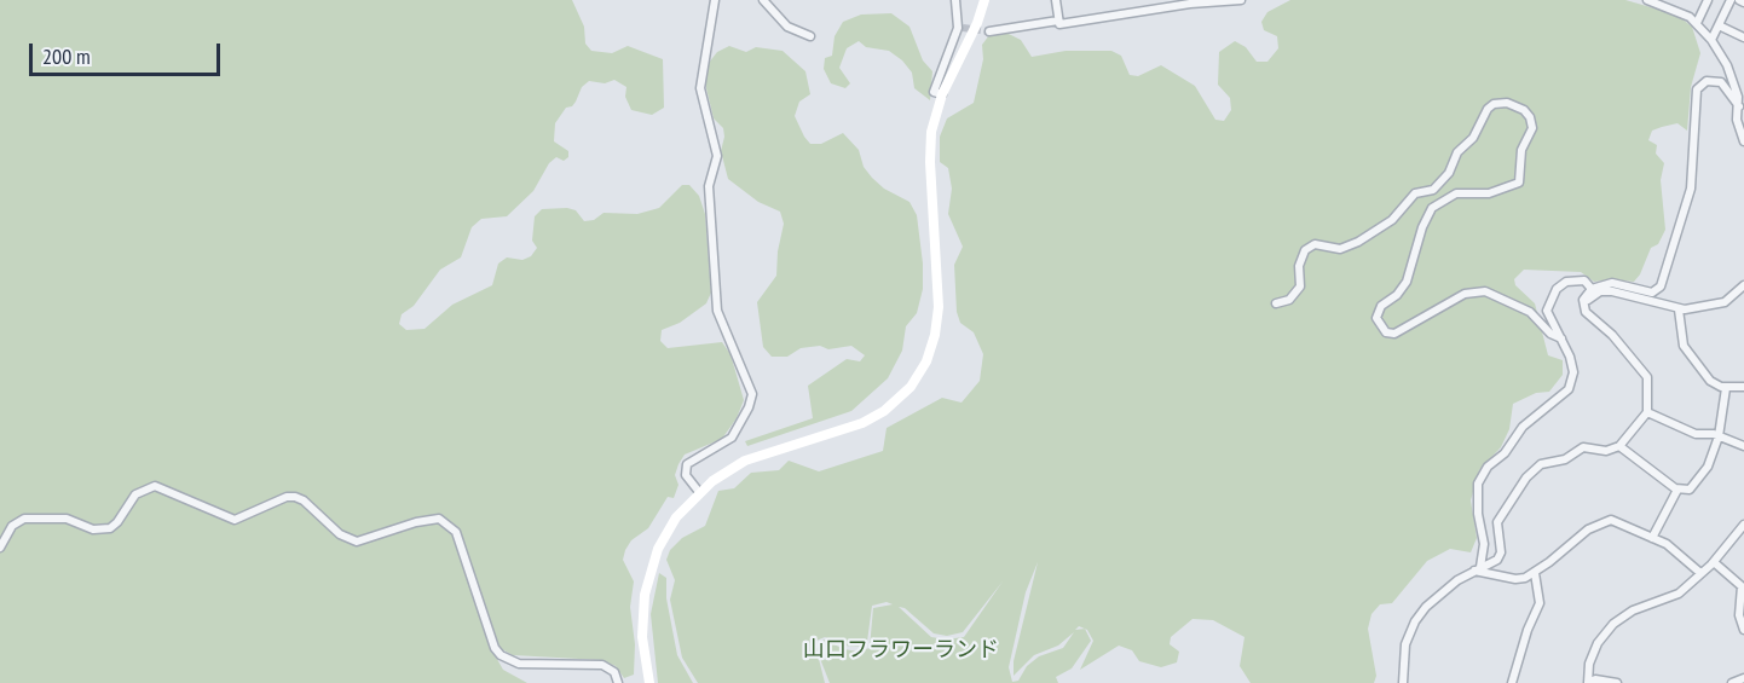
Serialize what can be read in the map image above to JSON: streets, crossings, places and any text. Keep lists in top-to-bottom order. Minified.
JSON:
{"parks":["山口フラワーランド"],"scale_bar":"200 m"}
